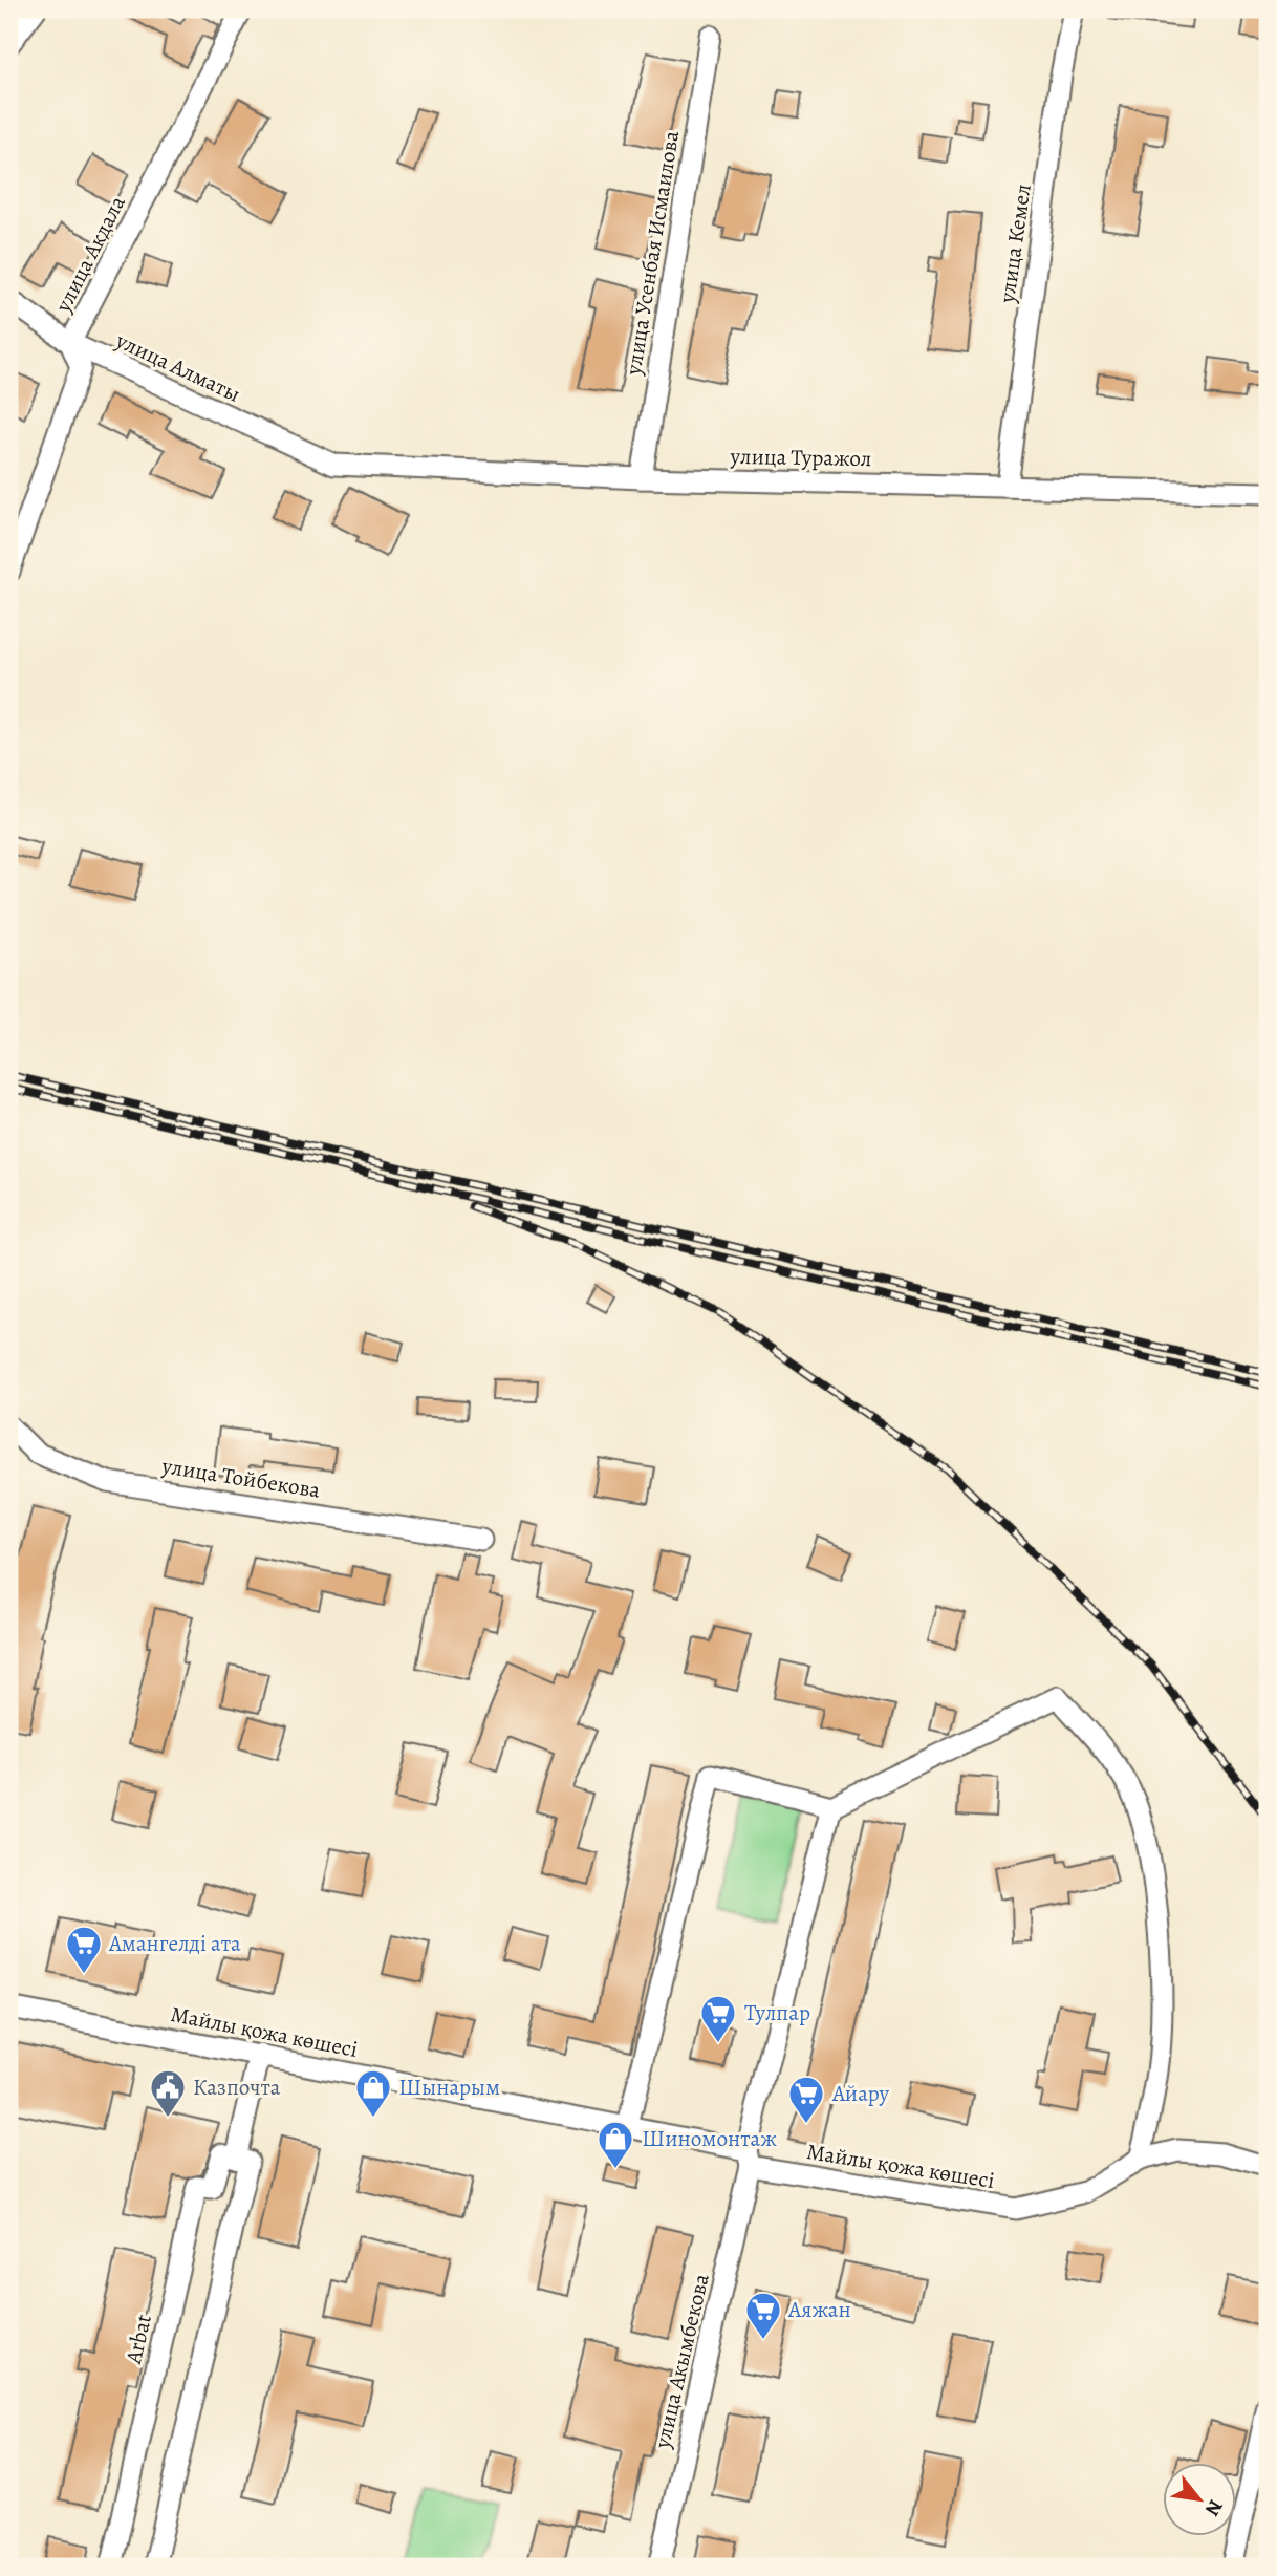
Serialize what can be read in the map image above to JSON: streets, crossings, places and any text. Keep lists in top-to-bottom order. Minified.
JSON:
{"streets":{"street":["улица Кемел","улица Усенбая Исмаилова","улица Акдала","улица Алматы","улица Туражол","улица Тойбекова","Майлы қожа көшесі","Arbat","улица Акымбекова"]},"crossings":[["улица Кемел","улица Туражол"],["улица Усенбая Исмаилова","улица Туражол"],["улица Акдала","улица Алматы"],["улица Алматы","улица Туражол"],["Майлы қожа көшесі","улица Акымбекова"]],"places":{"supermarket":["Амангелді ата","Тулпар","Айару","Аяжан"],"public building":["Казпочта"],"shop":["Шынарым","Шиномонтаж"]},"north":"bottom right"}
